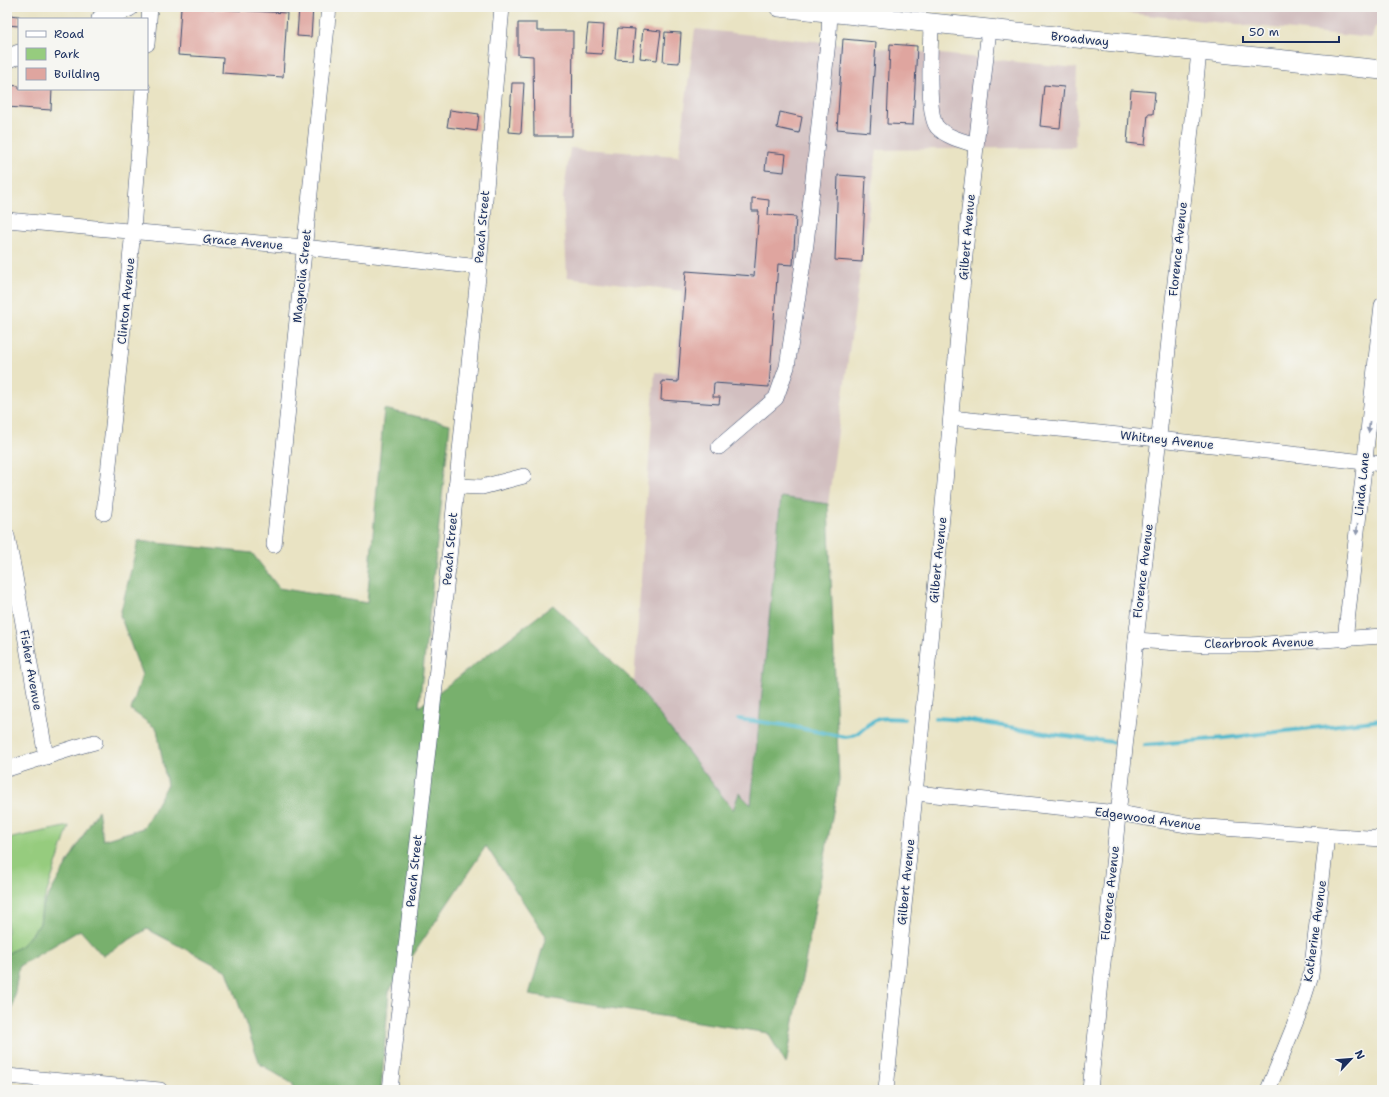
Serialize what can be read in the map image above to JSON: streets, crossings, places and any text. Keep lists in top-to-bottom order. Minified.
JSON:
{"streets":{"main road":["Broadway"],"street":["Peach Street","Gilbert Avenue","Grace Avenue","Florence Avenue","Magnolia Street","Clinton Avenue","Whitney Avenue","Linda Lane","Clearbrook Avenue","Fisher Avenue","Edgewood Avenue","Katherine Avenue"]},"crossings":[["Broadway","Gilbert Avenue"],["Broadway","Florence Avenue"],["Peach Street","Grace Avenue"],["Gilbert Avenue","Whitney Avenue"],["Gilbert Avenue","Edgewood Avenue"],["Grace Avenue","Magnolia Street"],["Grace Avenue","Clinton Avenue"],["Florence Avenue","Whitney Avenue"],["Florence Avenue","Clearbrook Avenue"],["Florence Avenue","Edgewood Avenue"],["Whitney Avenue","Linda Lane"],["Linda Lane","Clearbrook Avenue"],["Edgewood Avenue","Katherine Avenue"]],"one_way":["Linda Lane"],"legend":["Road","Park","Building"],"scale_bar":"50 m","north":"top right"}
